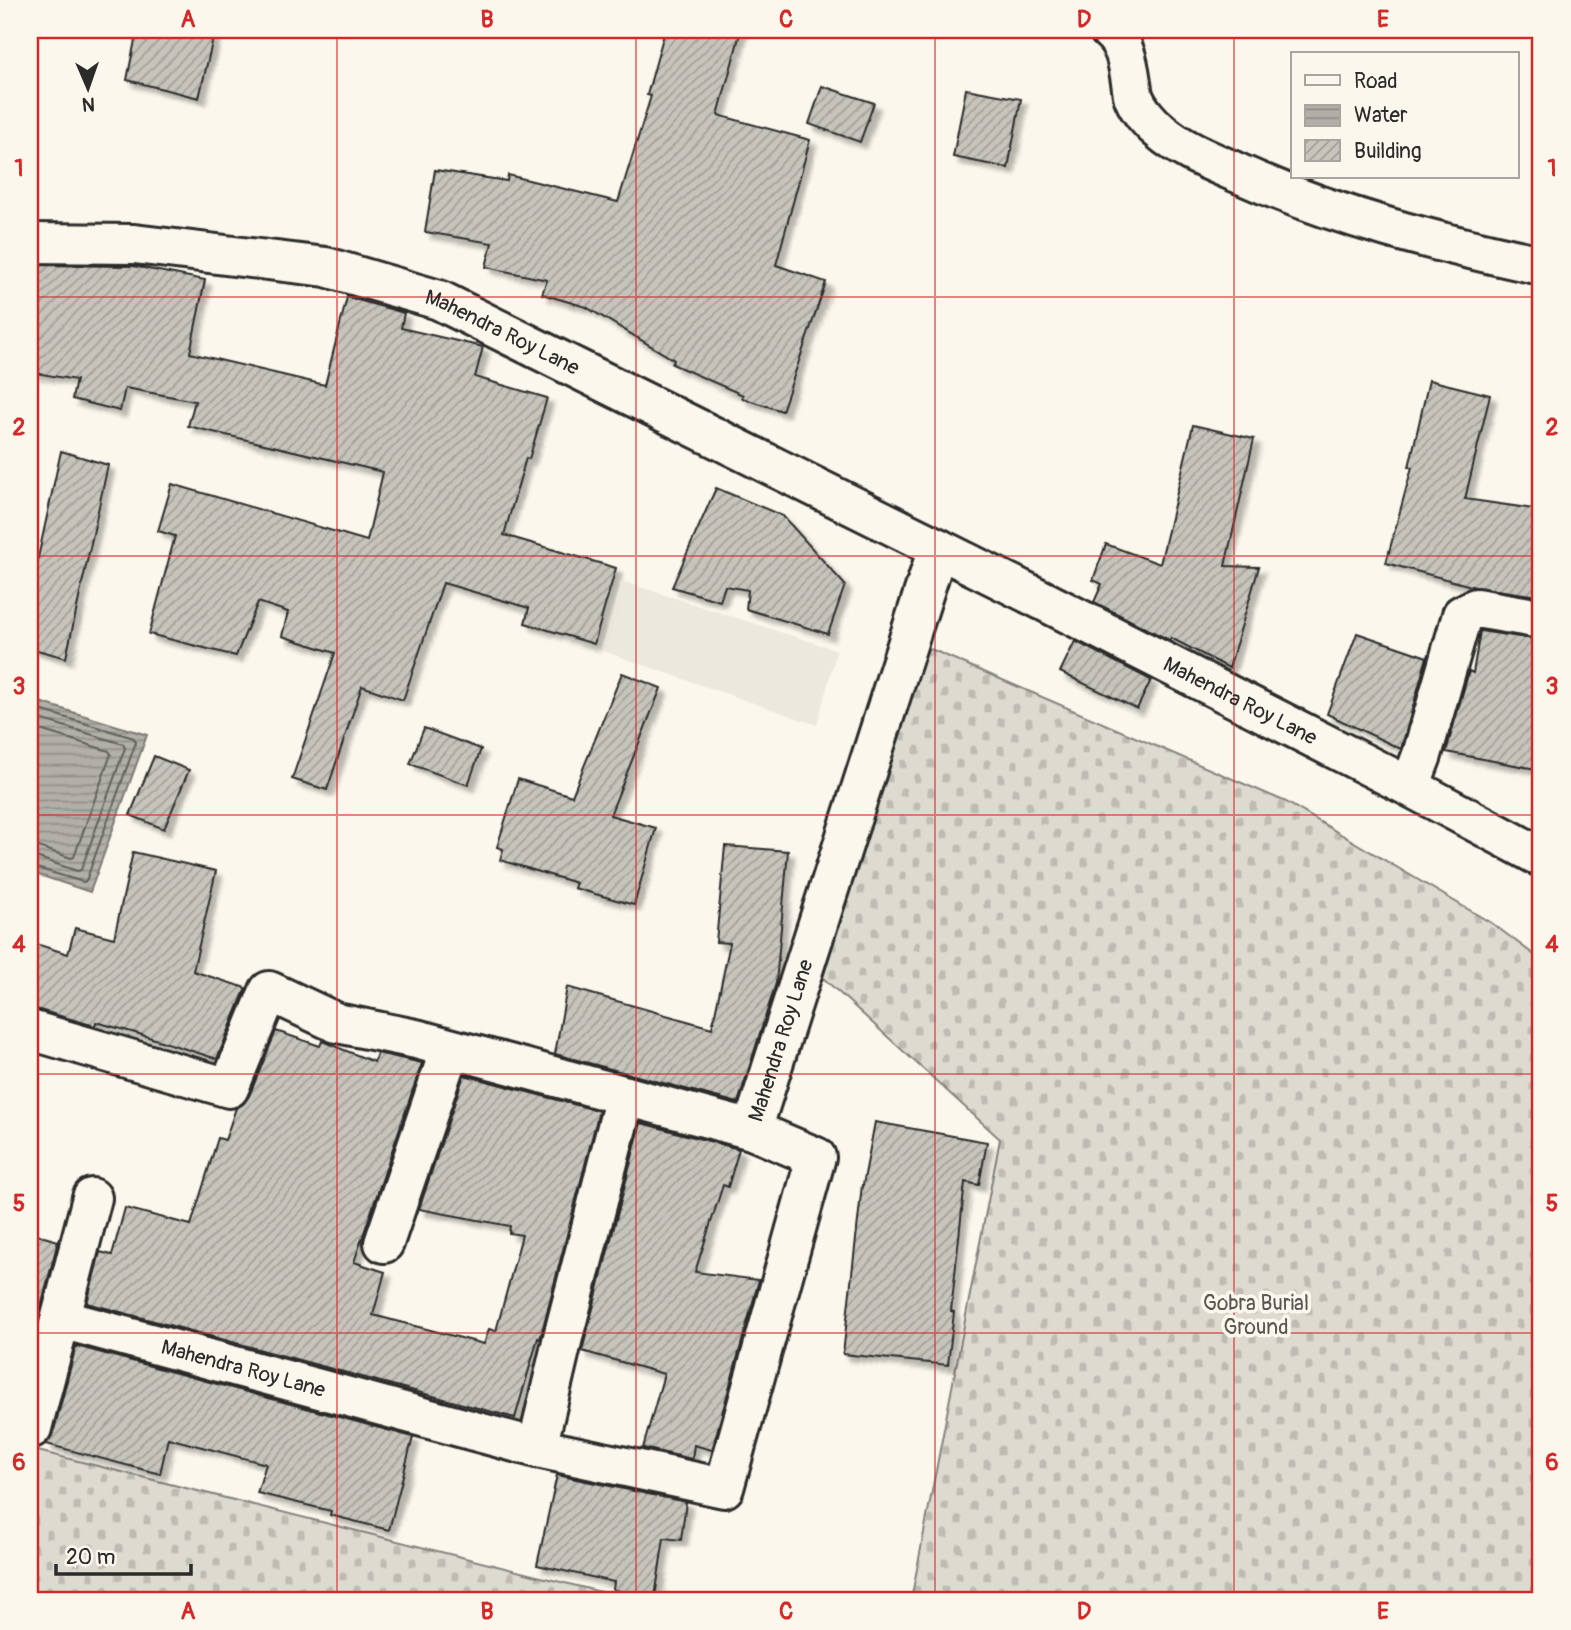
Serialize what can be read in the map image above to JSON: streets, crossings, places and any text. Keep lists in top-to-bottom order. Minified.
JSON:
{"streets":{"street":["Mahendra Roy Lane"]},"parks":["Gobra Burial Ground"],"legend":["Road","Water","Building"],"scale_bar":"20 m","north":"bottom","grid":{"columns":["A","B","C","D","E"],"rows":["1","2","3","4","5","6"]}}
